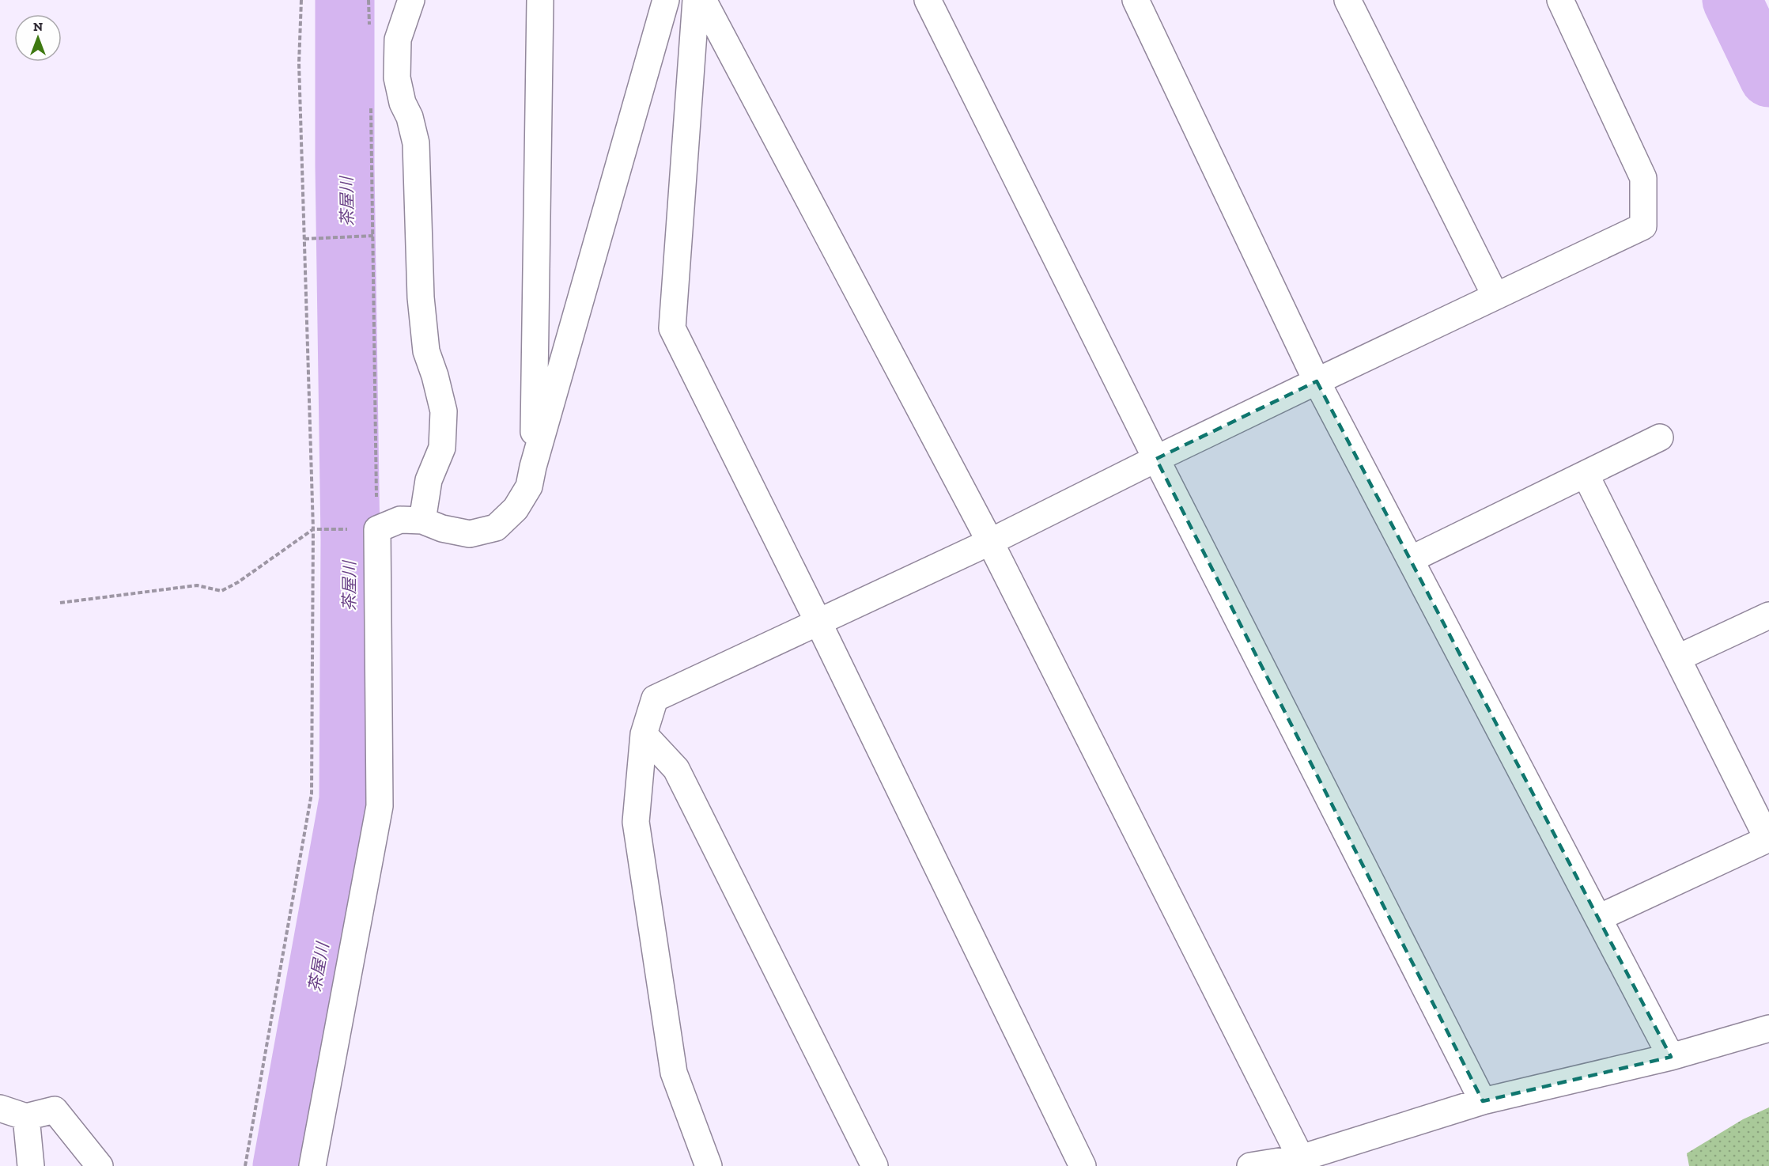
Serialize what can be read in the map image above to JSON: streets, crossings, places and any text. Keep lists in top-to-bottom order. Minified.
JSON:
{"water":["茶屋川"],"north":"top"}
